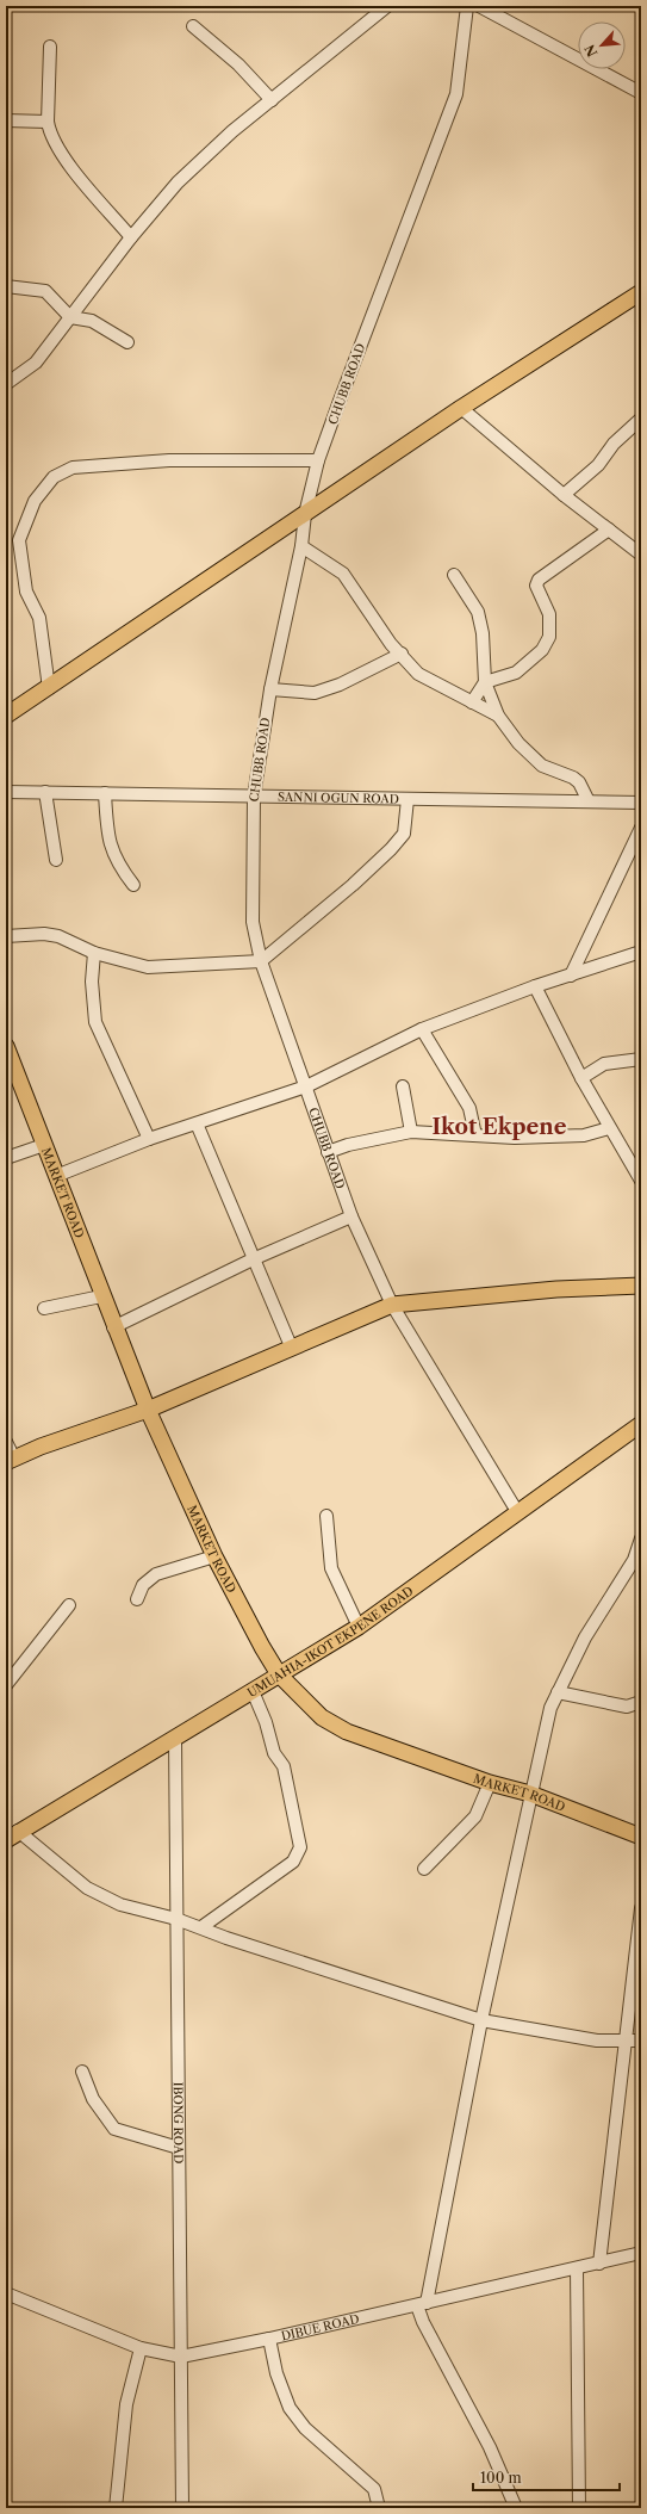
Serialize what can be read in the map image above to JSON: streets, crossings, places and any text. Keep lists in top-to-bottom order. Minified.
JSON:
{"streets":{"main road":["MARKET ROAD","UMUAHIA-IKOT EKPENE ROAD"],"street":["CHUBB ROAD","SANNI OGUN ROAD","IBONG ROAD","DIBUE ROAD"]},"crossings":[["CHUBB ROAD","SANNI OGUN ROAD"],["CHUBB ROAD","UMUAHIA-IKOT EKPENE ROAD"],["MARKET ROAD","UMUAHIA-IKOT EKPENE ROAD"],["UMUAHIA-IKOT EKPENE ROAD","IBONG ROAD"],["IBONG ROAD","DIBUE ROAD"]],"districts":["Ikot Ekpene"],"scale_bar":"100 m","north":"bottom left"}
